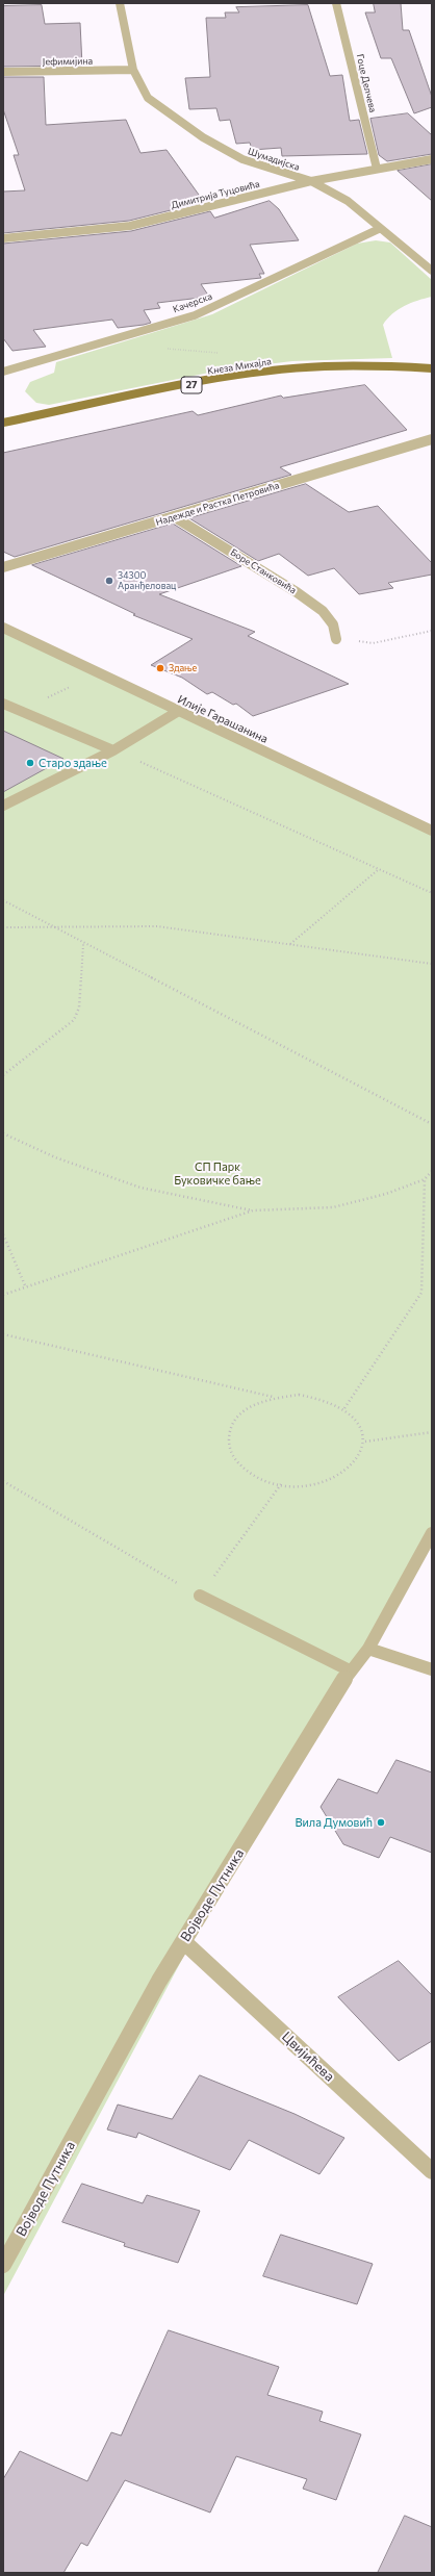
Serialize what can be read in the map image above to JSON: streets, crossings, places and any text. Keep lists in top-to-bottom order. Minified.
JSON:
{"streets":{"main road":["Кнеза Михајла","27"],"street":["Јефимијина","Гоце Делчева","Шумадијска","Димитрија Туцовића","Качерска","Надежде и Растка Петровића","Боре Станковића","Илије Гарашанина","Војводе Путника","Цвијићева"]},"crossings":[["Јефимијина","Шумадијска"],["Гоце Делчева","Димитрија Туцовића"],["Шумадијска","Димитрија Туцовића"],["Шумадијска","Качерска"],["Надежде и Растка Петровића","Боре Станковића"],["Војводе Путника","Цвијићева"]],"parks":["СП Парк Буковичке бање"],"places":["34300 Аранђеловац","Здање","Старо здање","Вила Думовић"]}
